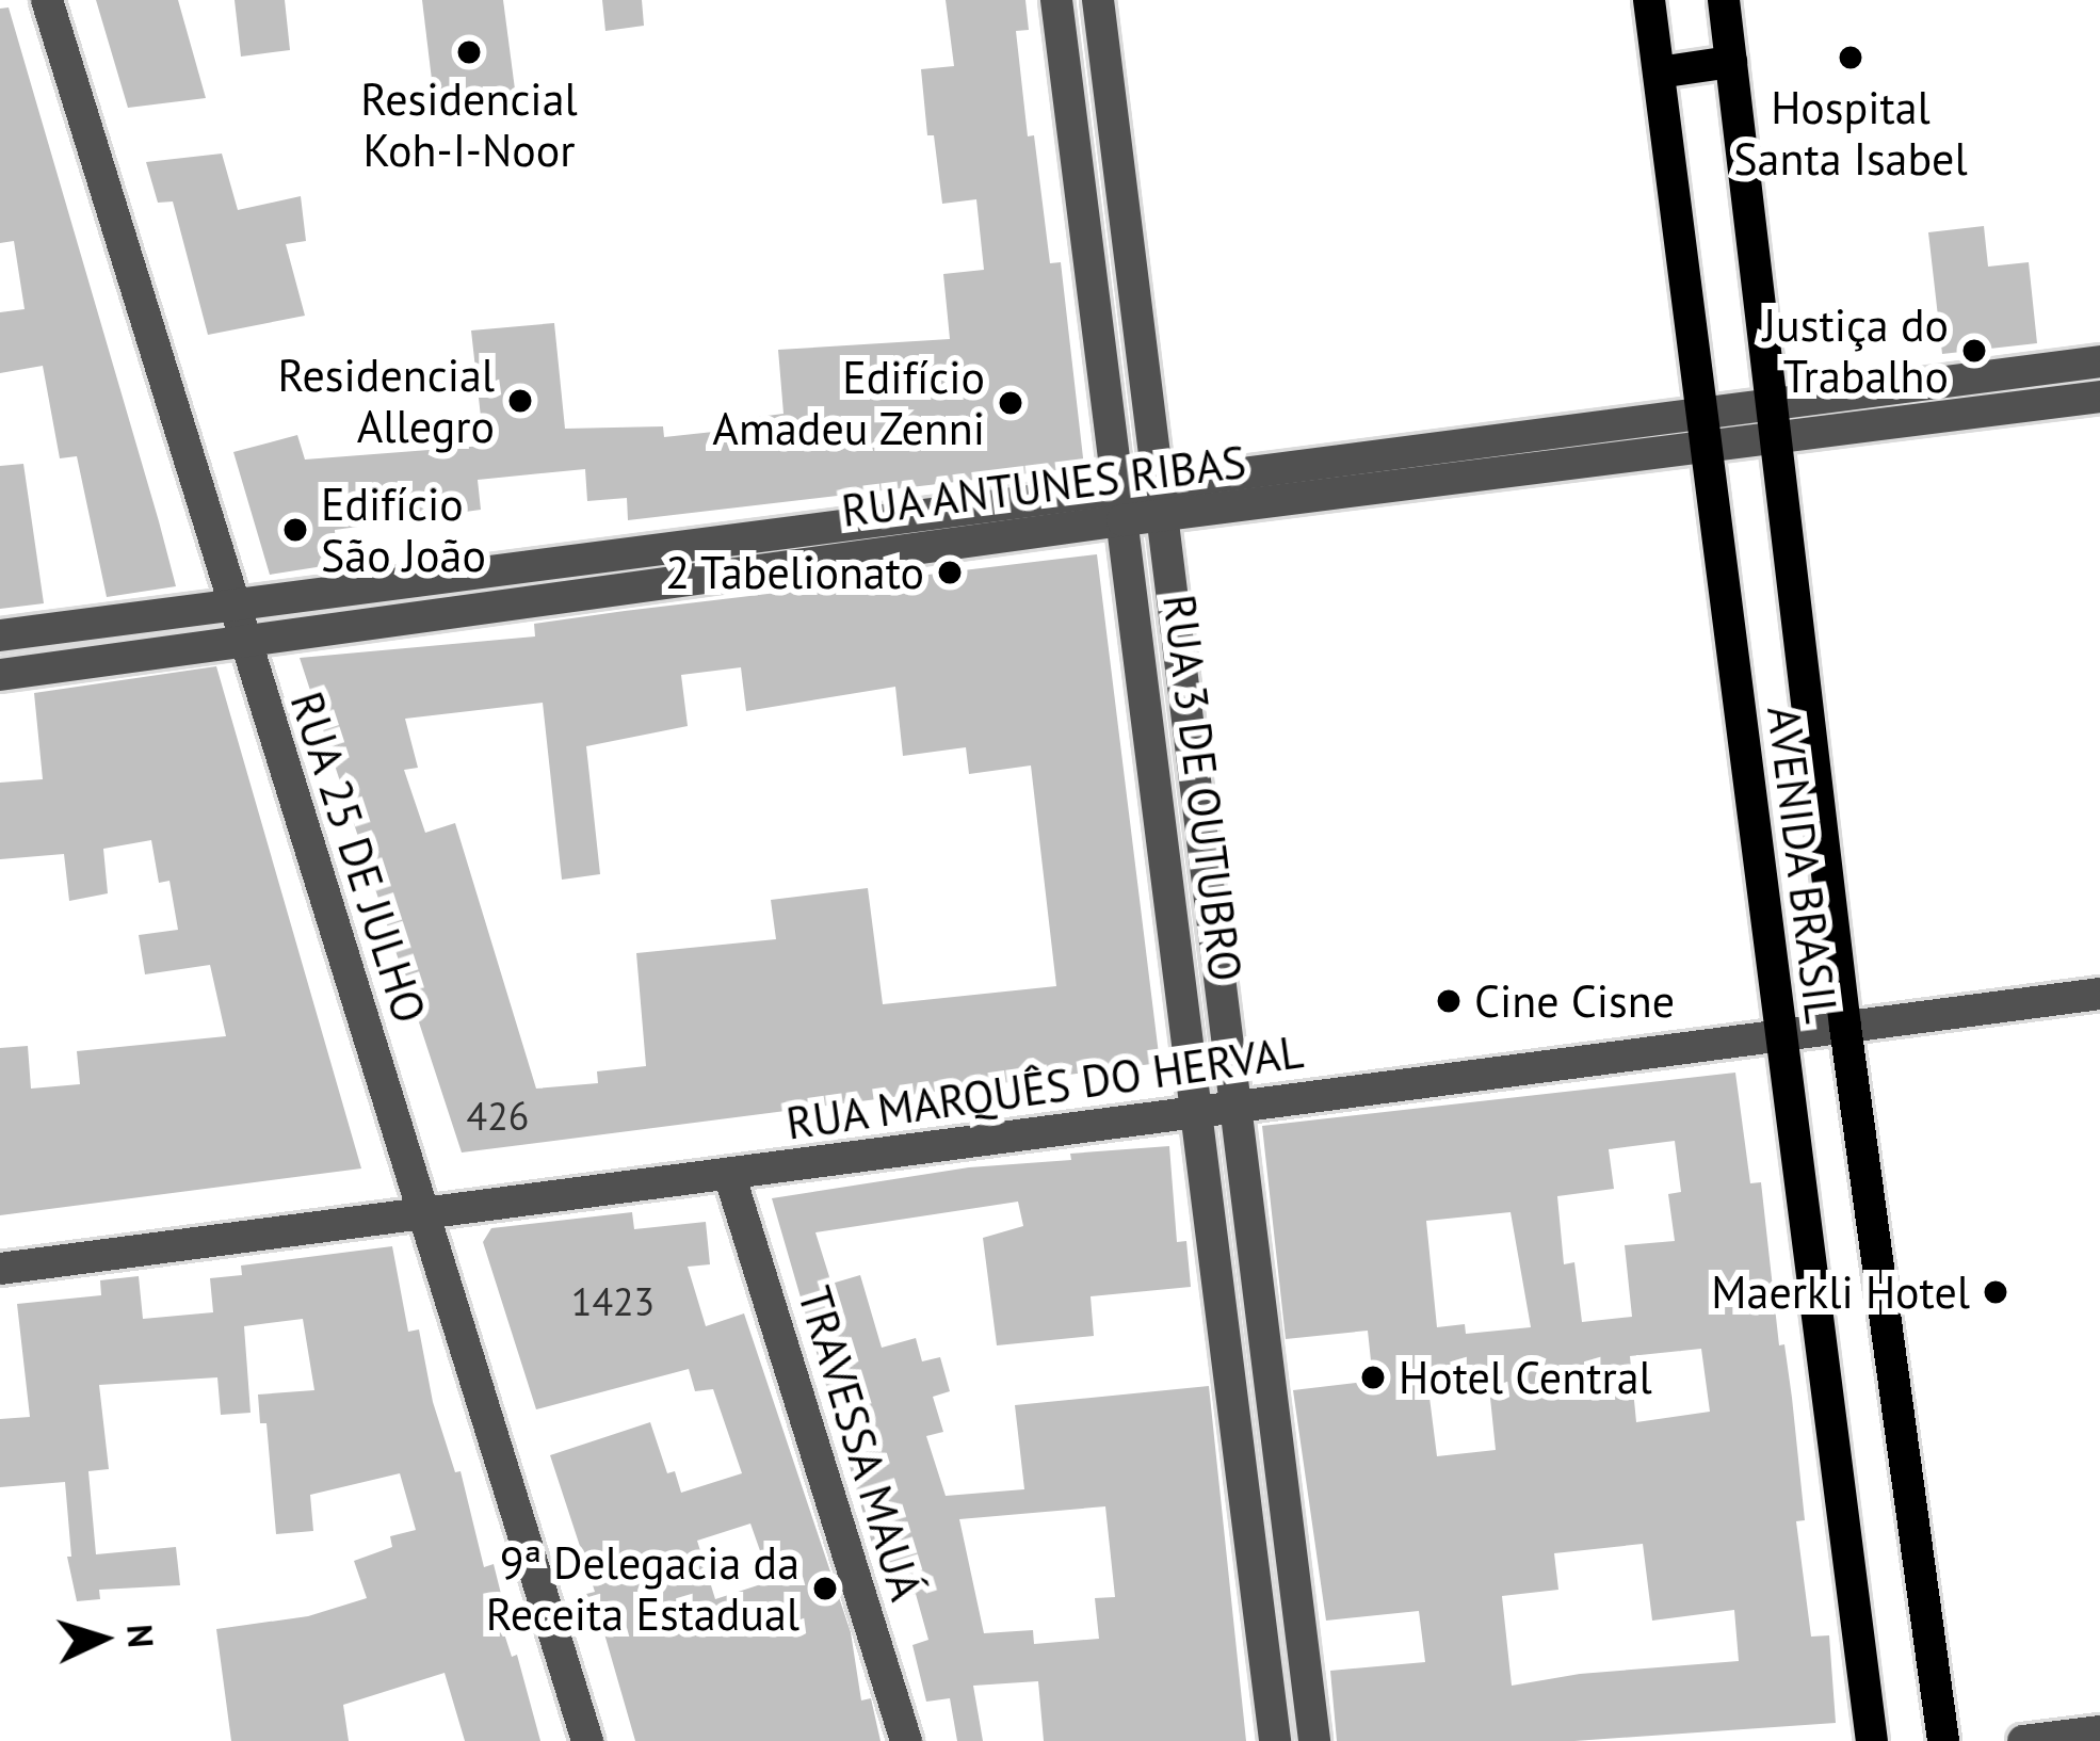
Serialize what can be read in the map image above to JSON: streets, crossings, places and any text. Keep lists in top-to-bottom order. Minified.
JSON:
{"streets":{"main road":["AVENIDA BRASIL"],"street":["RUA ANTUNES RIBAS","RUA 3 DE OUTUBRO","RUA 25 DE JULHO","RUA MARQUÊS DO HERVAL","TRAVESSA MAUÁ"]},"crossings":[["RUA ANTUNES RIBAS","RUA 3 DE OUTUBRO"],["RUA ANTUNES RIBAS","RUA 25 DE JULHO"],["RUA ANTUNES RIBAS","AVENIDA BRASIL"],["RUA 3 DE OUTUBRO","RUA MARQUÊS DO HERVAL"],["RUA 25 DE JULHO","RUA MARQUÊS DO HERVAL"],["AVENIDA BRASIL","RUA MARQUÊS DO HERVAL"],["RUA MARQUÊS DO HERVAL","TRAVESSA MAUÁ"]],"places":["Residencial Koh-I-Noor","Hospital Santa Isabel","Justiça do Trabalho","Residencial Allegro","Edifício Amadeu Zenni","Edifício São João","2 Tabelionato","Cine Cisne","Maerkli Hotel","Hotel Central","9ª Delegacia da Receita Estadual"],"house_numbers":["426","1423"],"north":"right"}
